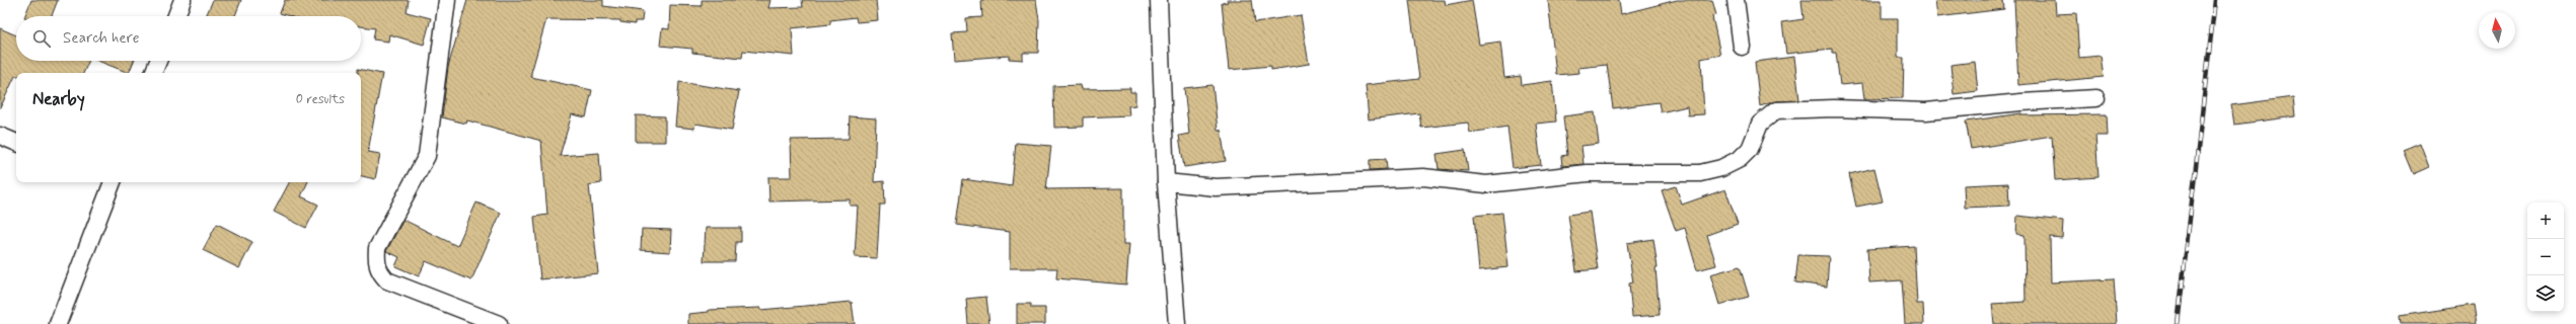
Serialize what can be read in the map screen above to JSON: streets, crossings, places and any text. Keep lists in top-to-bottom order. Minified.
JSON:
{"north":"top","page":{"search":"Search here","heading":["Nearby","0 results"],"map_buttons":["+","−"]}}
